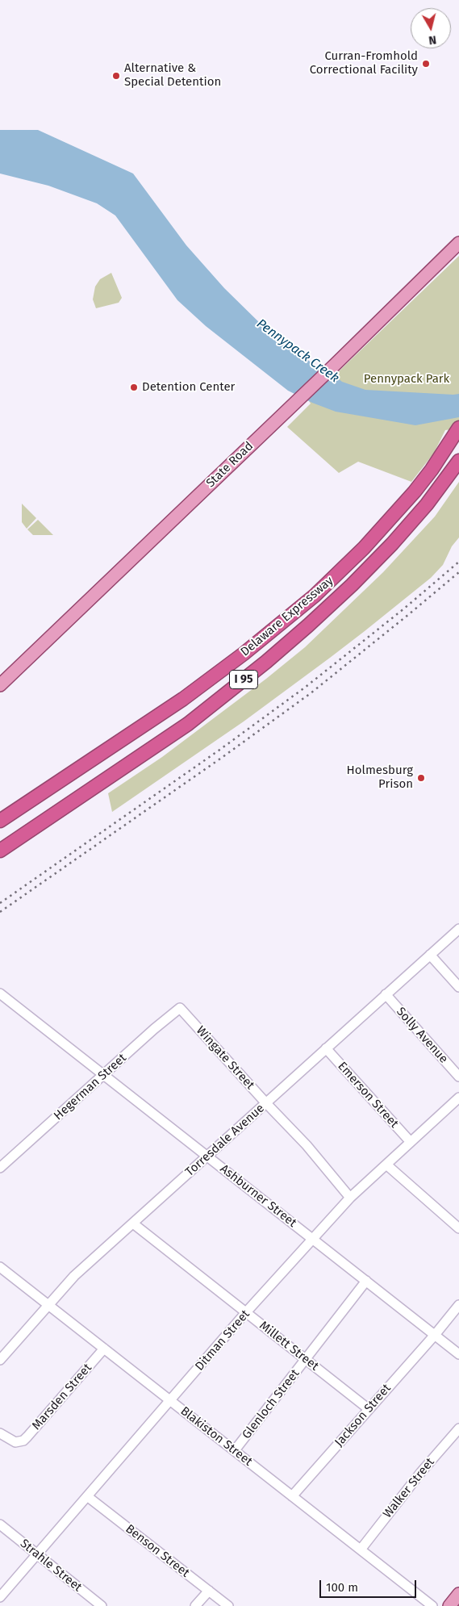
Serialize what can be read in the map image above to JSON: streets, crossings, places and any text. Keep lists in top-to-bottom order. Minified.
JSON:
{"streets":{"highway":["Delaware Expressway","I 95"],"main road":["State Road"],"street":["Solly Avenue","Wingate Street","Hegerman Street","Emerson Street","Torresdale Avenue","Ashburner Street","Ditman Street","Millett Street","Marsden Street","Glenloch Street","Jackson Street","Blakiston Street","Walker Street","Benson Street","Strahle Street"]},"crossings":[["Solly Avenue","Torresdale Avenue"],["Wingate Street","Hegerman Street"],["Wingate Street","Torresdale Avenue"],["Wingate Street","Ditman Street"],["Hegerman Street","Ashburner Street"],["Emerson Street","Torresdale Avenue"],["Emerson Street","Ditman Street"],["Torresdale Avenue","Ashburner Street"],["Torresdale Avenue","Millett Street"],["Torresdale Avenue","Blakiston Street"],["Ashburner Street","Ditman Street"],["Ashburner Street","Glenloch Street"],["Ashburner Street","Jackson Street"],["Ditman Street","Millett Street"],["Ditman Street","Blakiston Street"],["Ditman Street","Benson Street"],["Ditman Street","Strahle Street"],["Millett Street","Glenloch Street"],["Millett Street","Jackson Street"],["Marsden Street","Blakiston Street"],["Glenloch Street","Blakiston Street"],["Jackson Street","Blakiston Street"],["Blakiston Street","Walker Street"]],"water":["Pennypack Creek"],"parks":["Pennypack Park"],"places":["Curran-Fromhold Correctional Facility","Alternative & Special Detention","Detention Center","Holmesburg Prison"],"scale_bar":"100 m","north":"bottom"}
